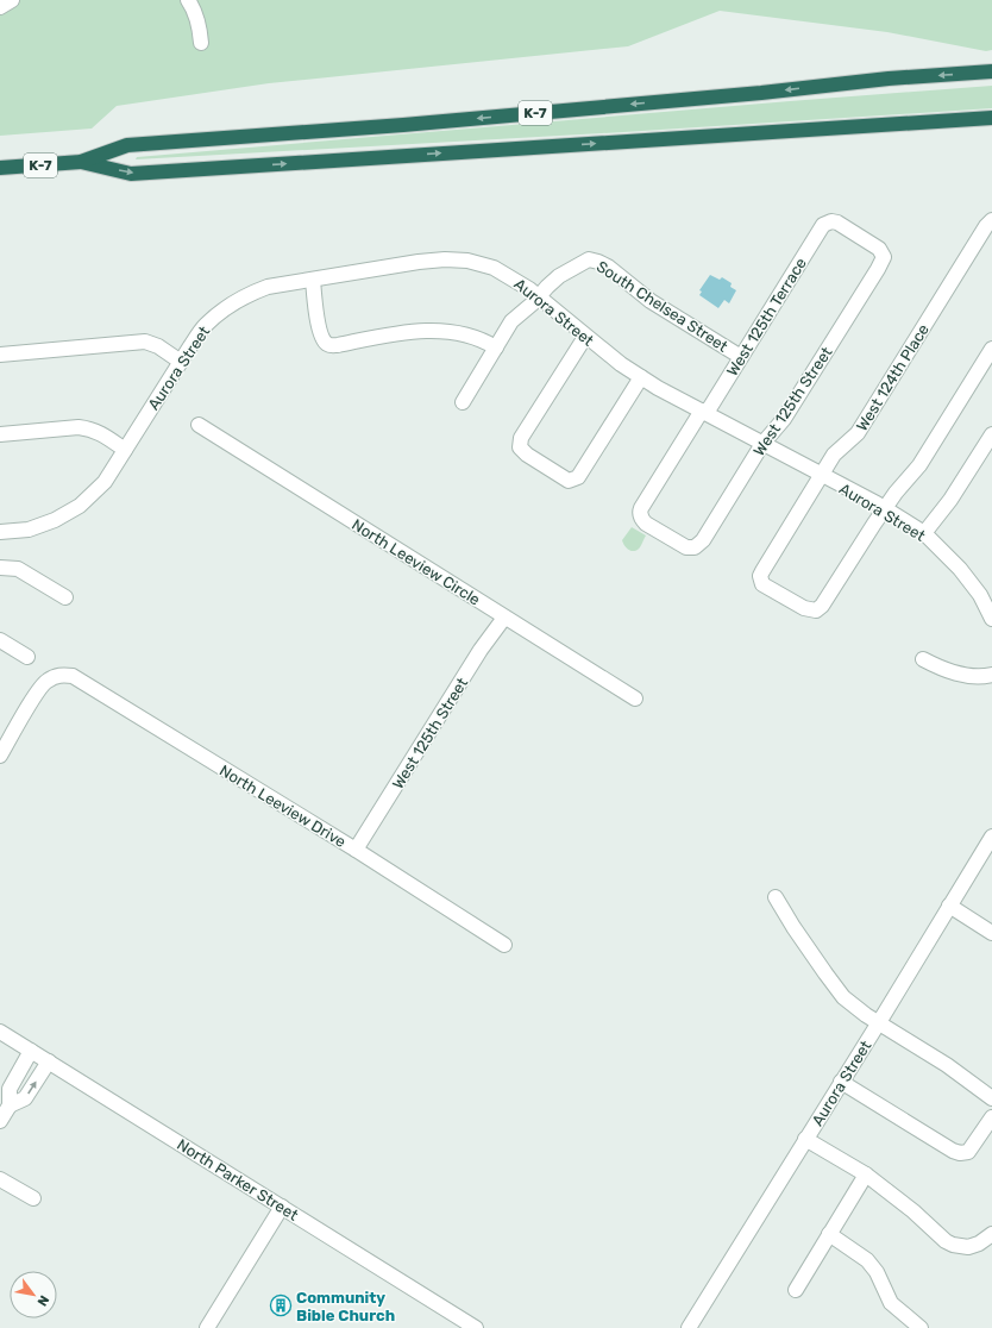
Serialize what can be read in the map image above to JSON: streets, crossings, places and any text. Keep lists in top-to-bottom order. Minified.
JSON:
{"streets":{"highway":["K-7"],"street":["South Chelsea Street","Aurora Street","West 125th Terrace","West 124th Place","West 125th Street","North Leeview Circle","North Leeview Drive","North Parker Street"]},"crossings":[["South Chelsea Street","Aurora Street"],["South Chelsea Street","West 125th Terrace"],["Aurora Street","West 125th Terrace"],["Aurora Street","West 124th Place"],["Aurora Street","West 125th Street"],["West 125th Terrace","West 125th Street"],["West 125th Street","North Leeview Circle"],["West 125th Street","North Leeview Drive"]],"places":{"building":["Community Bible Church"]},"north":"bottom right"}
